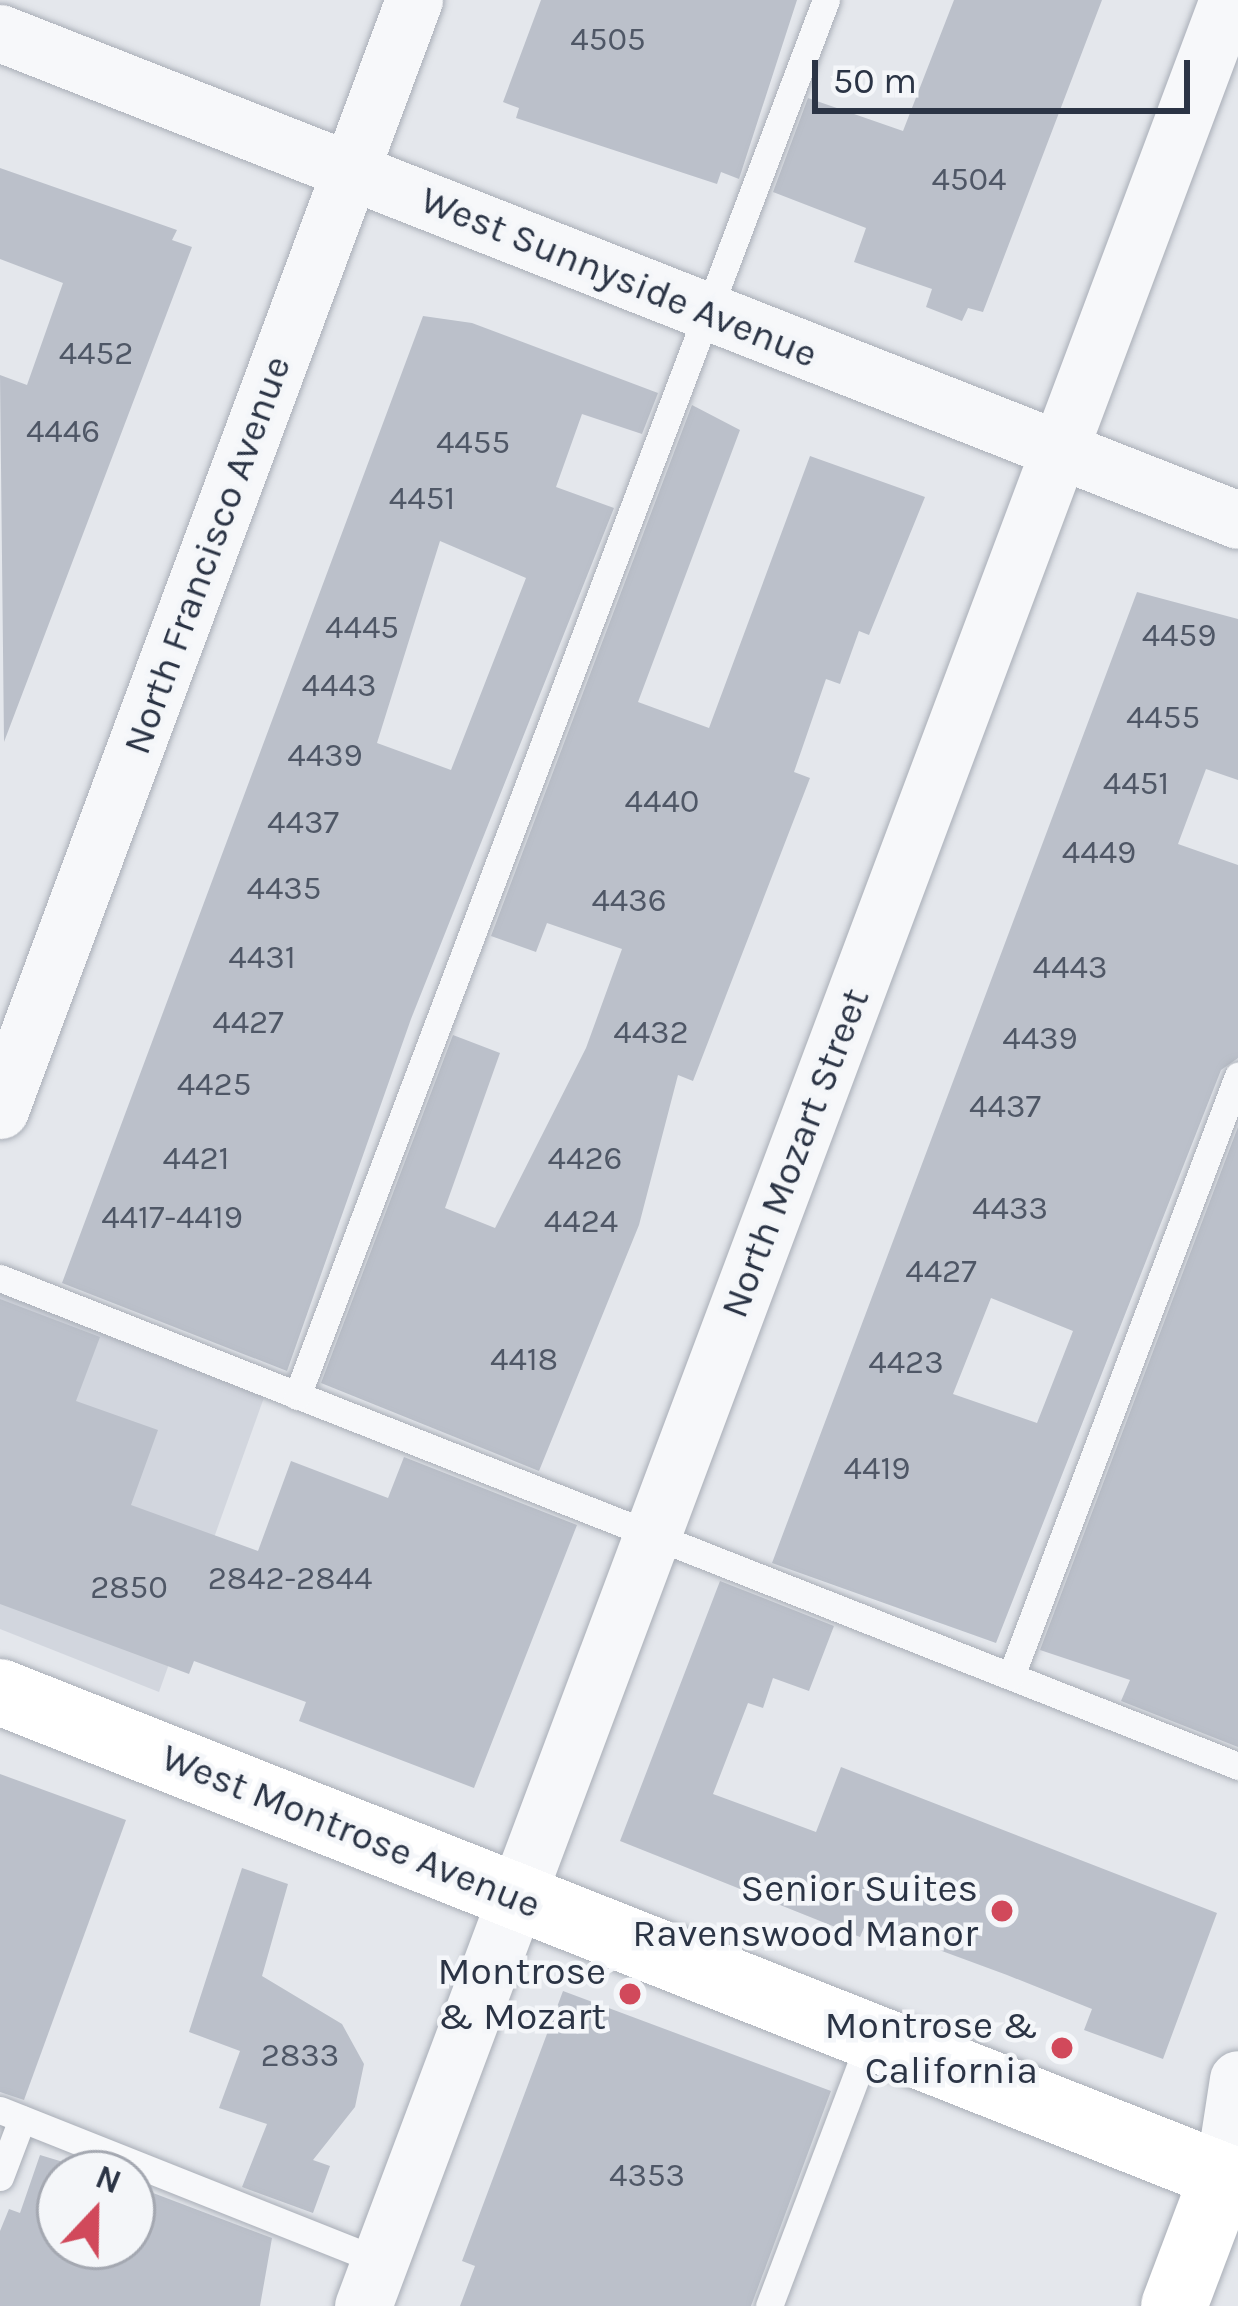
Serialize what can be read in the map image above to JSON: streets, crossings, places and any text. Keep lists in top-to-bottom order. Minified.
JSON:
{"streets":{"main road":["West Montrose Avenue"],"street":["West Sunnyside Avenue","North Francisco Avenue","North Mozart Street"]},"crossings":[["West Sunnyside Avenue","North Francisco Avenue"],["West Sunnyside Avenue","North Mozart Street"],["North Mozart Street","West Montrose Avenue"]],"places":["Senior Suites Ravenswood Manor","Montrose & Mozart","Montrose & California"],"house_numbers":["4505","4504","4452","4446","4455","4451","4445","4459","4443","4455","4439","4451","4440","4437","4449","4435","4436","4431","4443","4427","4432","4439","4425","4437","4421","4426","4433","4417-4419","4424","4427","4418","4423","4419","2842-2844","2850","2833","4353"],"scale_bar":"50 m","north":"top"}
